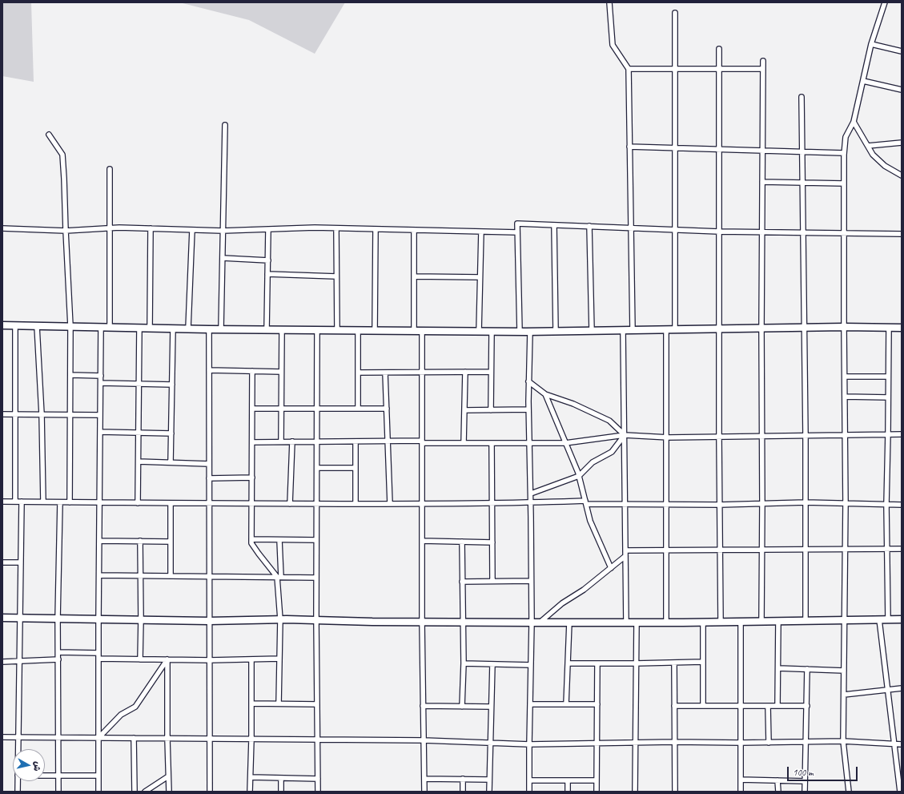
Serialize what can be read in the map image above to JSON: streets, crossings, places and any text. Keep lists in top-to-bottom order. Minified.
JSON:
{"scale_bar":"100 m","north":"right"}
